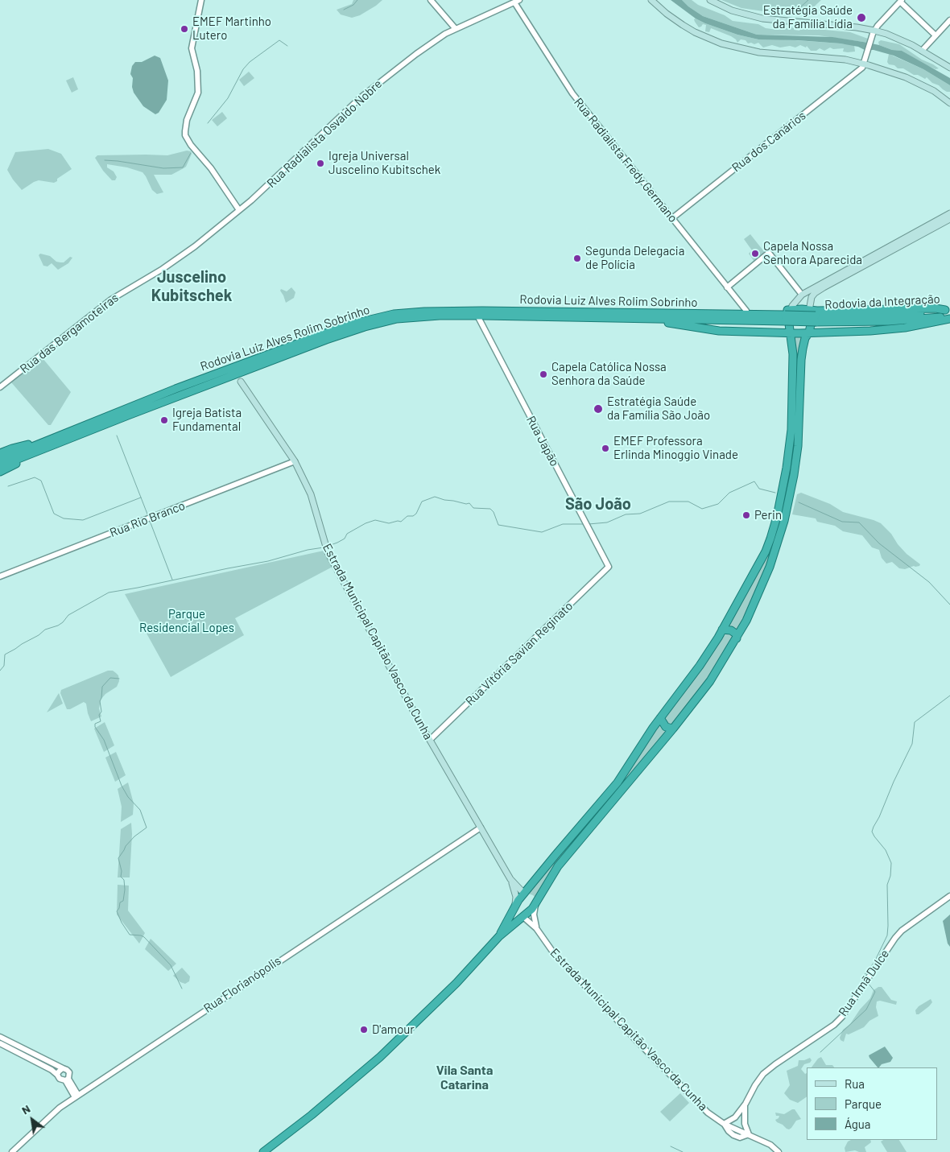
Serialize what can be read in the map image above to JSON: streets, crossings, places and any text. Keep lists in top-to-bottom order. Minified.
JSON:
{"streets":{"highway":["Rodovia Luiz Alves Rolim Sobrinho","Rodovia da Integração"],"main road":["Estrada Municipal Capitão Vasco da Cunha"],"street":["Rua Radialista Osvaldo Nobre","Rua dos Canários","Rua Radialista Fredy Germano","Rua das Bergamoteiras","Rua Japão","Rua Rio Branco","Rua Vitória Savian Reginato","Rua Irmã Dulce","Rua Florianópolis"]},"crossings":[["Rua Radialista Osvaldo Nobre","Rua Radialista Fredy Germano"],["Rua Radialista Osvaldo Nobre","Rua das Bergamoteiras"],["Rua dos Canários","Rua Radialista Fredy Germano"],["Rodovia Luiz Alves Rolim Sobrinho","Rodovia da Integração"],["Rodovia Luiz Alves Rolim Sobrinho","Rua Japão"],["Rua Japão","Rua Vitória Savian Reginato"],["Rua Rio Branco","Estrada Municipal Capitão Vasco da Cunha"],["Estrada Municipal Capitão Vasco da Cunha","Rua Vitória Savian Reginato"],["Estrada Municipal Capitão Vasco da Cunha","Rua Irmã Dulce"],["Estrada Municipal Capitão Vasco da Cunha","Rua Florianópolis"]],"districts":["Juscelino Kubitschek","São João","Vila Santa Catarina"],"parks":["Parque Residencial Lopes"],"places":["Estratégia Saúde da Família Lídia","EMEF Martinho Lutero","Igreja Universal Juscelino Kubitschek","Capela Nossa Senhora Aparecida","Segunda Delegacia de Polícia","Capela Católica Nossa Senhora da Saúde","Estratégia Saúde da Família São João","Igreja Batista Fundamental","EMEF Professora Erlinda Minoggio Vinade","Perin","D'amour"],"legend":["Rua","Parque","Água"],"north":"top left"}
